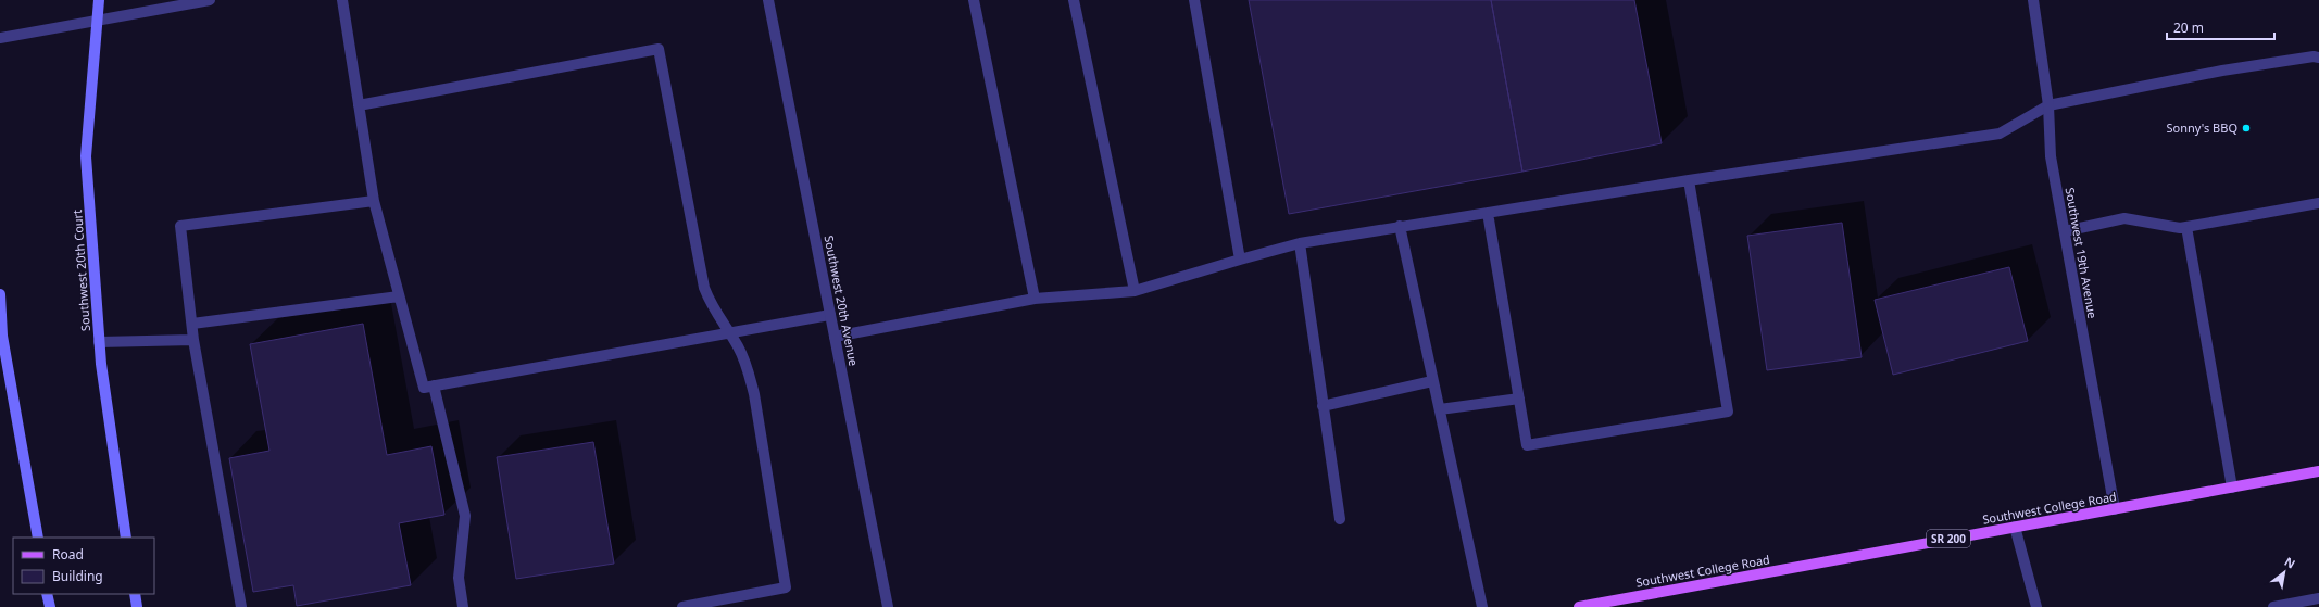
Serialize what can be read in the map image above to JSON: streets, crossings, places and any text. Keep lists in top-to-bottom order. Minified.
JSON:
{"streets":{"main road":["Southwest 20th Court","Southwest College Road","SR 200"],"street":["Southwest 19th Avenue","Southwest 20th Avenue"]},"crossings":[["Southwest 19th Avenue","Southwest College Road"]],"places":["Sonny's BBQ"],"legend":["Road","Building"],"scale_bar":"20 m","north":"top right"}
